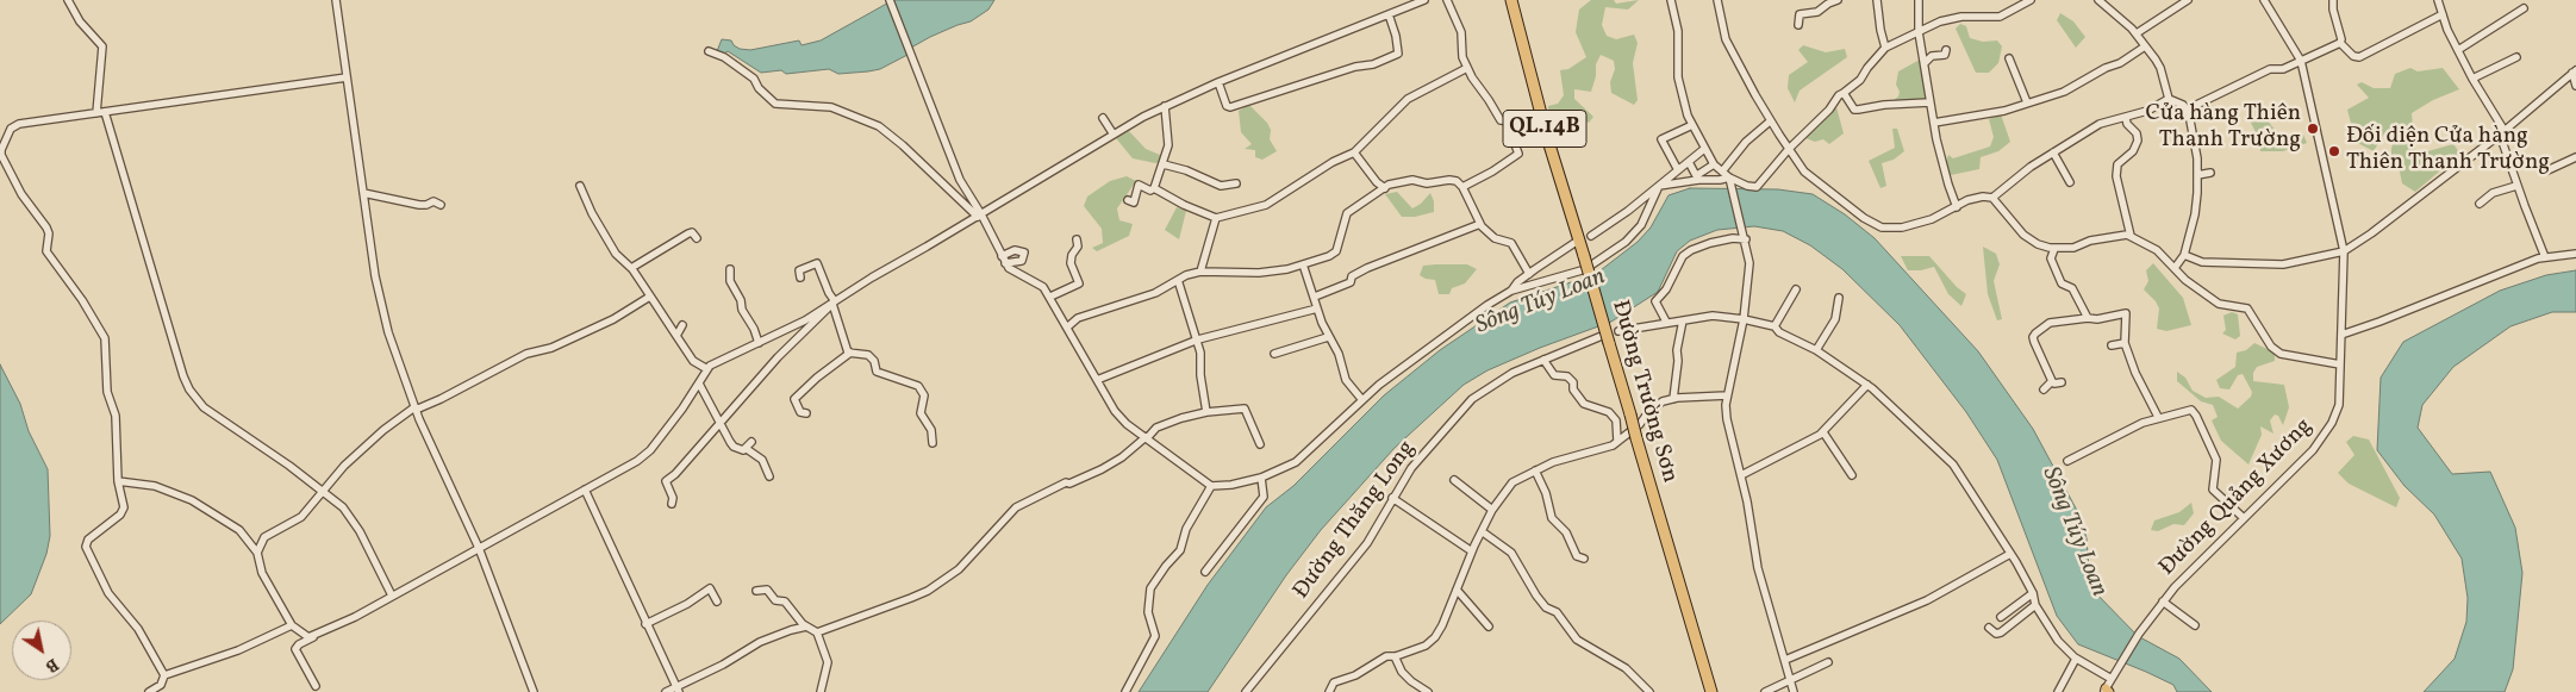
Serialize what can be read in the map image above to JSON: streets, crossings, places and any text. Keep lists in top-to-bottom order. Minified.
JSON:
{"streets":{"highway":["QL.14B","Đường Trường Sơn"],"street":["Đường Quảng Xương","Đường Thăng Long"]},"crossings":[["Đường Trường Sơn","Đường Thăng Long"]],"water":["Sông Túy Loan"],"places":["Cửa hàng Thiên Thanh Trường","Đối diện Cửa hàng Thiên Thanh Trường"],"north":"bottom right"}
